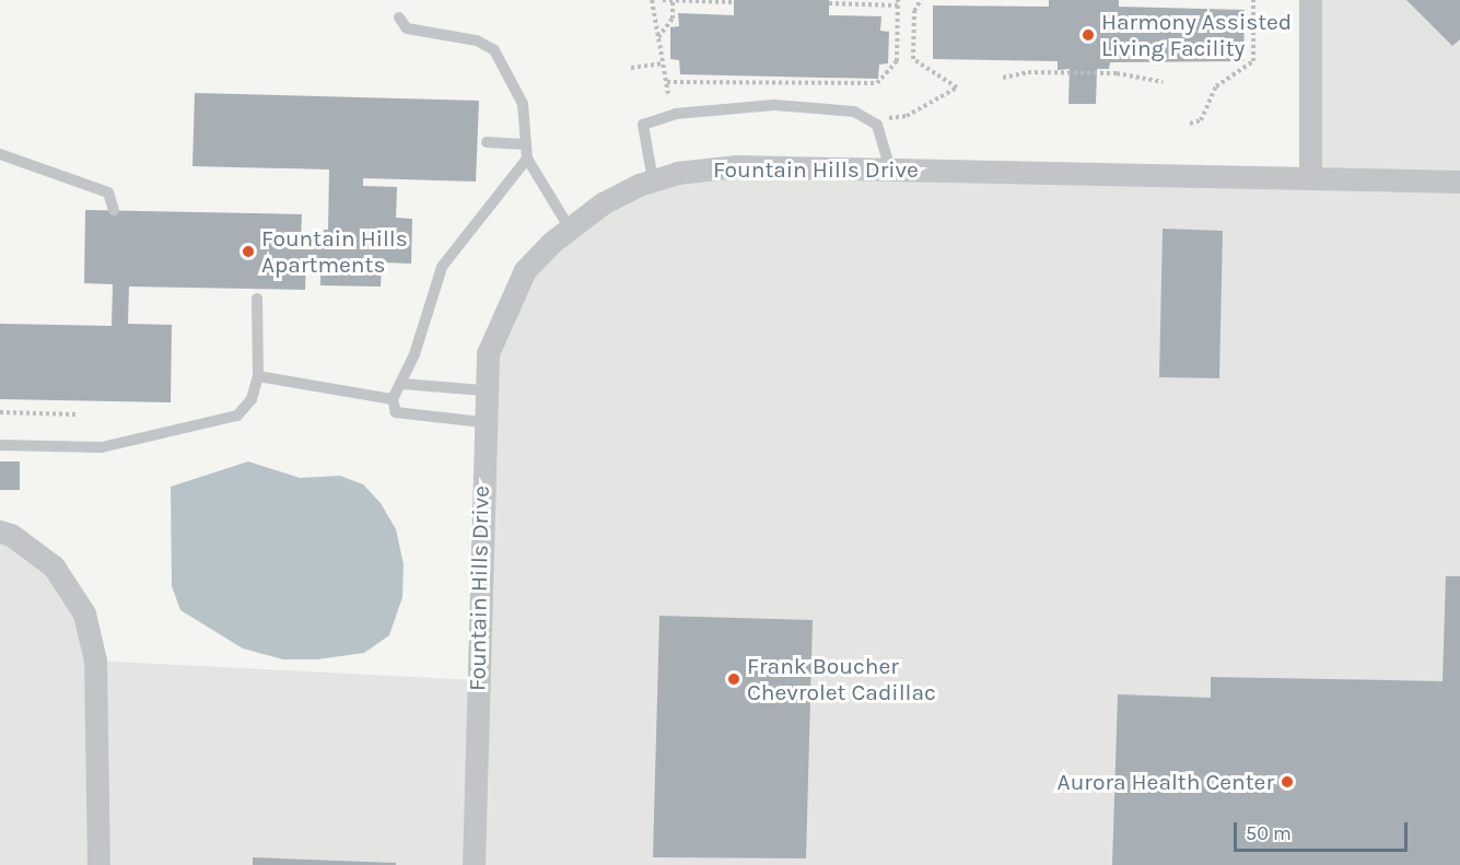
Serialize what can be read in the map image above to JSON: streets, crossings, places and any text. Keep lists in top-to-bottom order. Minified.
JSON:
{"streets":{"street":["Fountain Hills Drive"]},"places":["Harmony Assisted Living Facility","Fountain Hills Apartments","Frank Boucher Chevrolet Cadillac","Aurora Health Center"],"scale_bar":"50 m"}
